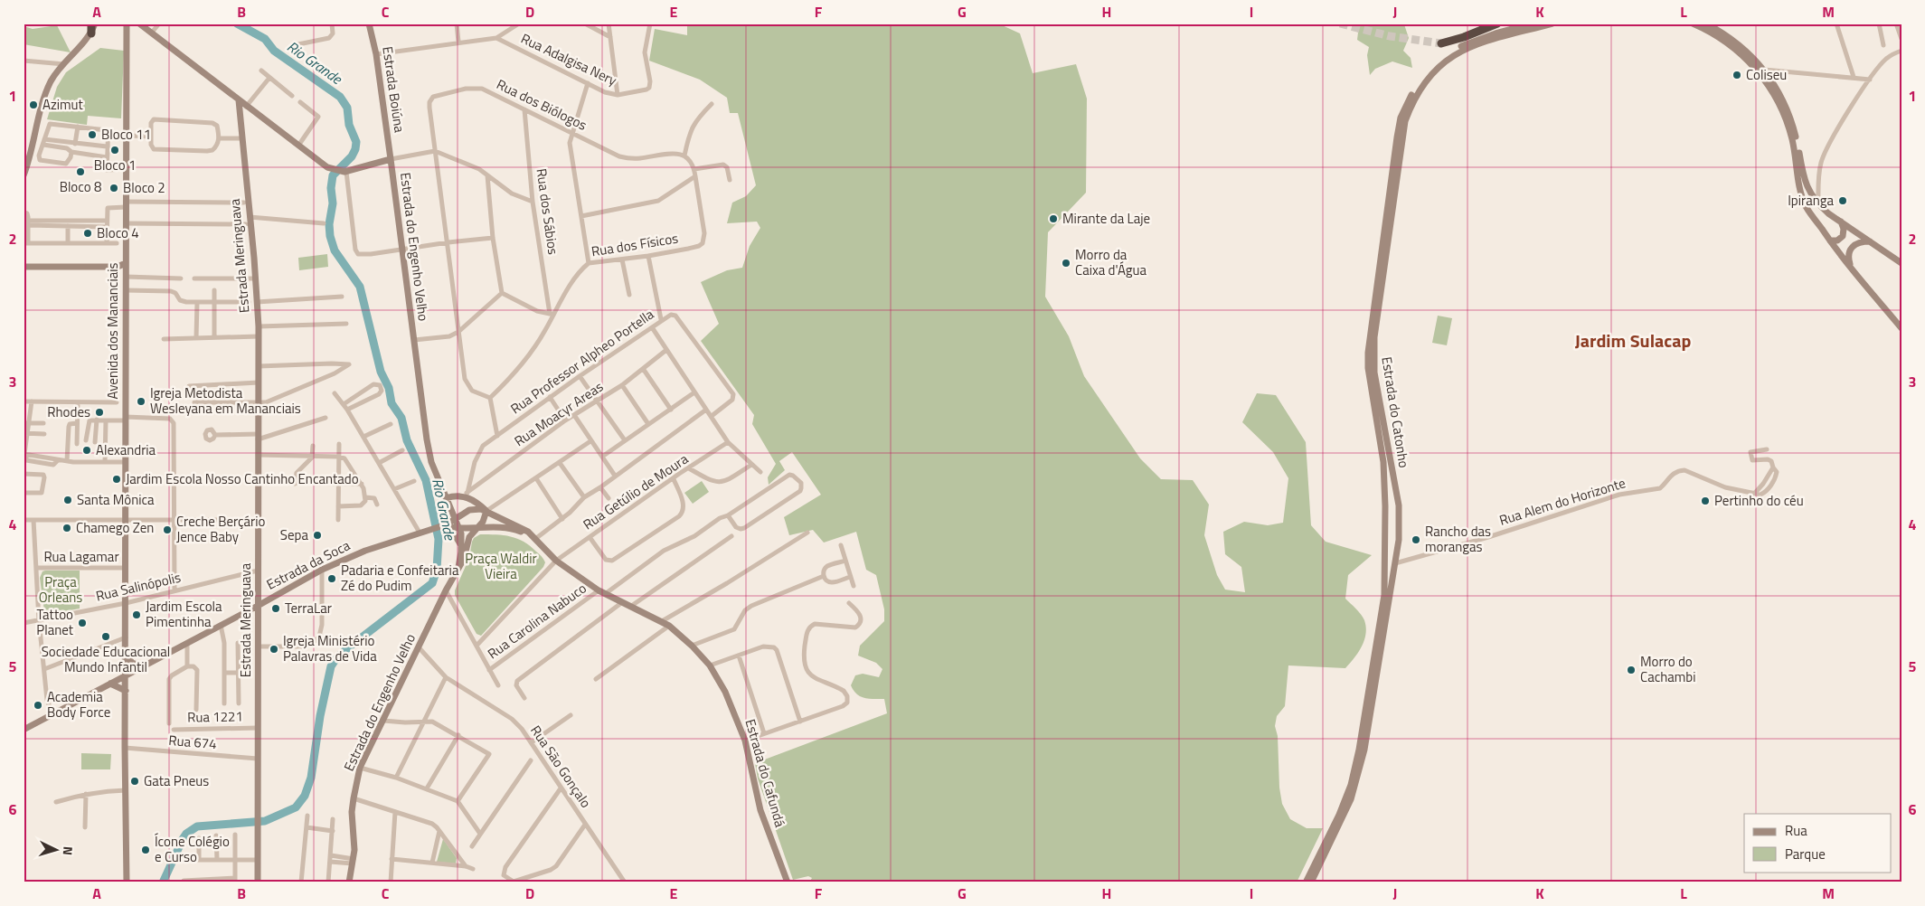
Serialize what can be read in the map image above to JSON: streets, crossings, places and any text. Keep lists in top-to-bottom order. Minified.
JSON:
{"streets":{"street":["Rua Adalgisa Nery","Estrada Boiúna","Rua dos Biólogos","Rua dos Sábios","Rua dos Físicos","Estrada do Engenho Velho","Estrada Meringuava","Avenida dos Mananciais","Rua Professor Alpheo Portella","Estrada do Catonho","Rua Moacyr Areas","Rua Getúlio de Moura","Rua Alem do Horizonte","Rua Lagamar","Estrada da Soca","Rua Salinópolis","Rua Carolina Nabuco","Rua 1221","Rua 674","Rua São Gonçalo","Estrada do Cafundá"]},"crossings":[["Estrada Boiúna","Estrada do Engenho Velho"],["Rua dos Biólogos","Rua dos Sábios"],["Rua dos Biólogos","Rua dos Físicos"],["Rua dos Sábios","Rua dos Físicos"],["Estrada do Engenho Velho","Estrada Meringuava"],["Estrada do Engenho Velho","Avenida dos Mananciais"],["Estrada do Engenho Velho","Estrada da Soca"],["Estrada do Engenho Velho","Rua São Gonçalo"],["Estrada do Engenho Velho","Estrada do Cafundá"],["Estrada Meringuava","Estrada da Soca"],["Estrada Meringuava","Rua Salinópolis"],["Estrada Meringuava","Rua 1221"],["Estrada Meringuava","Rua 674"],["Avenida dos Mananciais","Rua Lagamar"],["Avenida dos Mananciais","Estrada da Soca"],["Avenida dos Mananciais","Rua Salinópolis"],["Avenida dos Mananciais","Rua 674"],["Rua Professor Alpheo Portella","Rua Moacyr Areas"],["Estrada do Catonho","Rua Alem do Horizonte"],["Rua Getúlio de Moura","Estrada do Cafundá"],["Estrada da Soca","Estrada do Cafundá"],["Rua Carolina Nabuco","Estrada do Cafundá"]],"districts":["Jardim Sulacap"],"water":["Rio Grande"],"parks":["Praça Waldir Vieira","Praça Orleans"],"places":["Coliseu","Azimut","Bloco 11","Bloco 1","Bloco 8","Bloco 2","Ipiranga","Mirante da Laje","Bloco 4","Morro da Caixa d'Água","Igreja Metodista Wesleyana em Mananciais","Rhodes","Alexandria","Jardim Escola Nosso Cantinho Encantado","Santa Mônica","Pertinho do céu","Chamego Zen","Creche Berçário Jence Baby","Sepa","Rancho das morangas","Padaria e Confeitaria Zé do Pudim","TerraLar","Jardim Escola Pimentinha","Tattoo Planet","Sociedade Educacional Mundo Infantil","Igreja Ministério Palavras de Vida","Morro do Cachambi","Academia Body Force","Gata Pneus","Ícone Colégio e Curso"],"legend":["Rua","Parque"],"north":"right","grid":{"columns":["A","B","C","D","E","F","G","H","I","J","K","L","M"],"rows":["1","2","3","4","5","6"]}}
